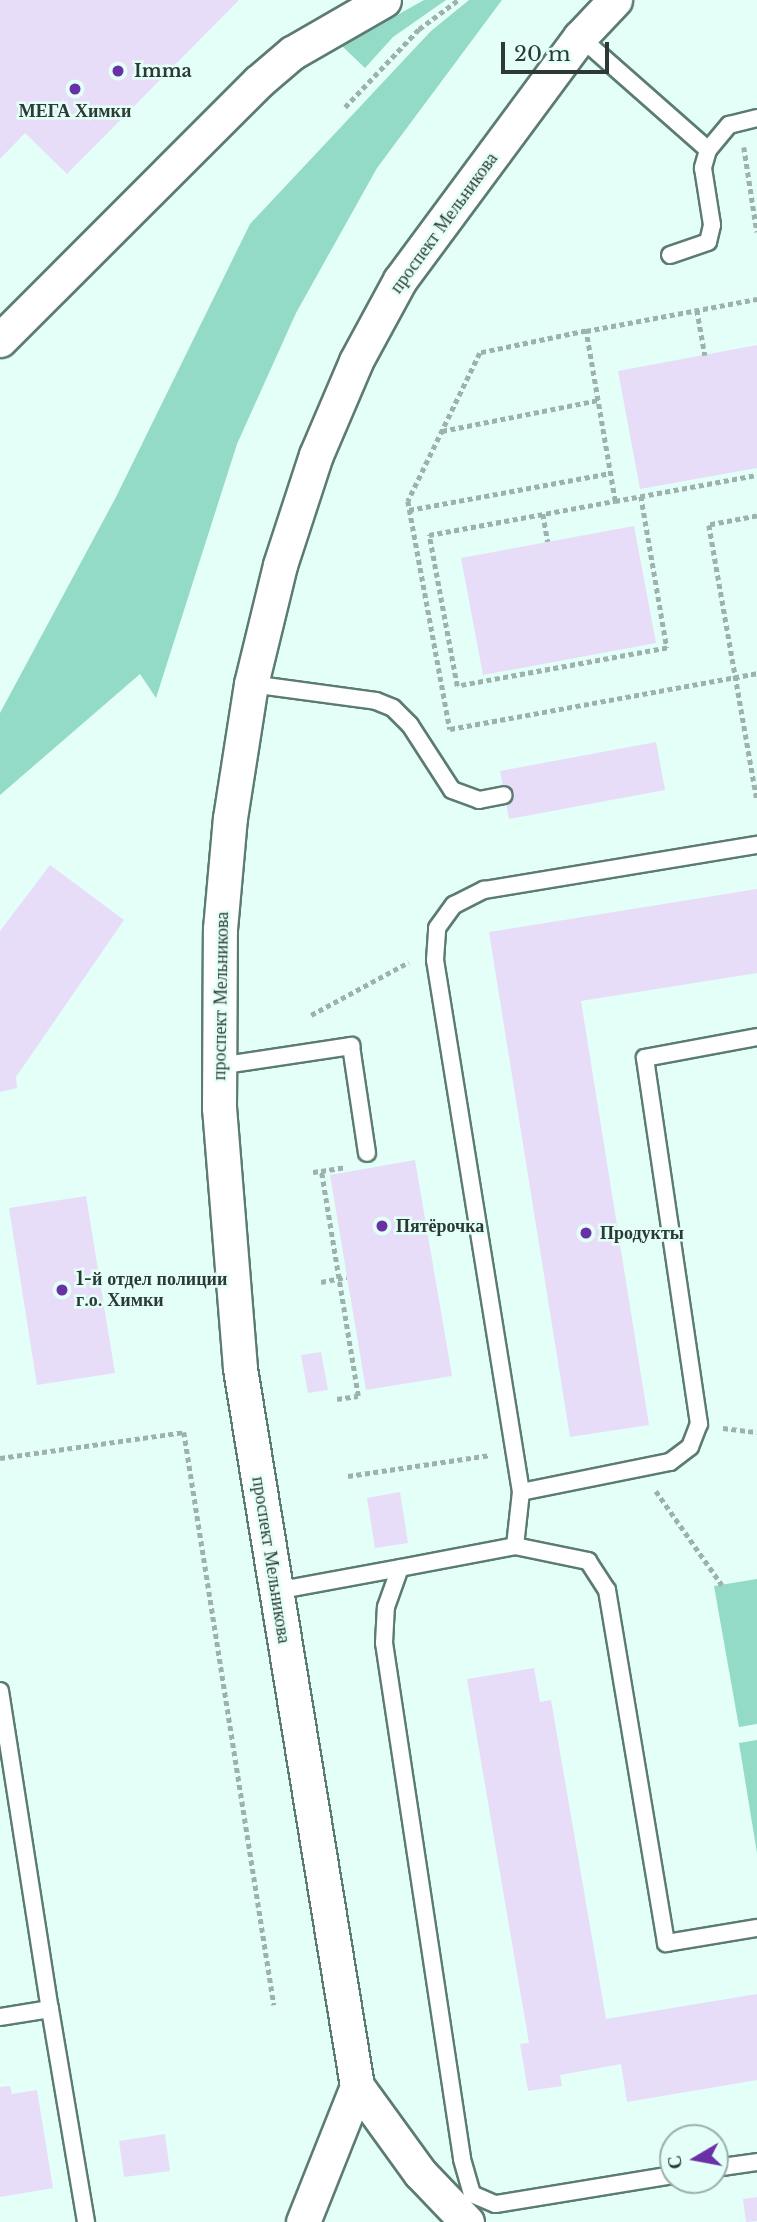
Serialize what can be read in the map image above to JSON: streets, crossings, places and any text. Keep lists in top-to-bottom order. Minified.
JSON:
{"streets":{"street":["проспект Мельникова"]},"places":["Imma","МЕГА Химки","Пятёрочка","Продукты","1-й отдел полиции г.о. Химки"],"scale_bar":"20 m","north":"left"}
